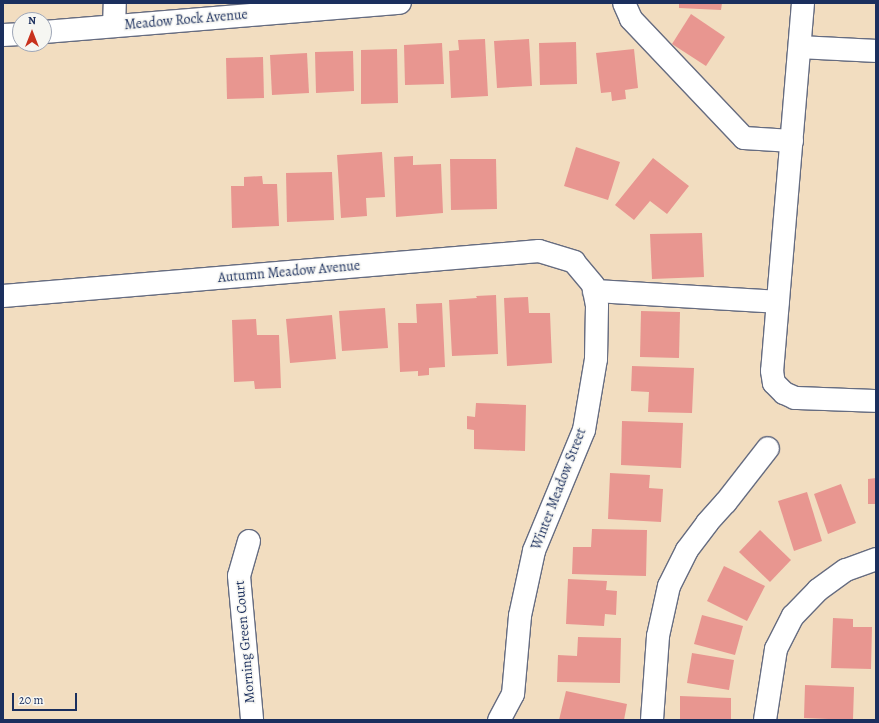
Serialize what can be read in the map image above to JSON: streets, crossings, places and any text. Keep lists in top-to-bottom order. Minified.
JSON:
{"streets":{"street":["Meadow Rock Avenue","Autumn Meadow Avenue","Winter Meadow Street","Morning Green Court"]},"crossings":[["Autumn Meadow Avenue","Winter Meadow Street"]],"scale_bar":"20 m","north":"top"}
